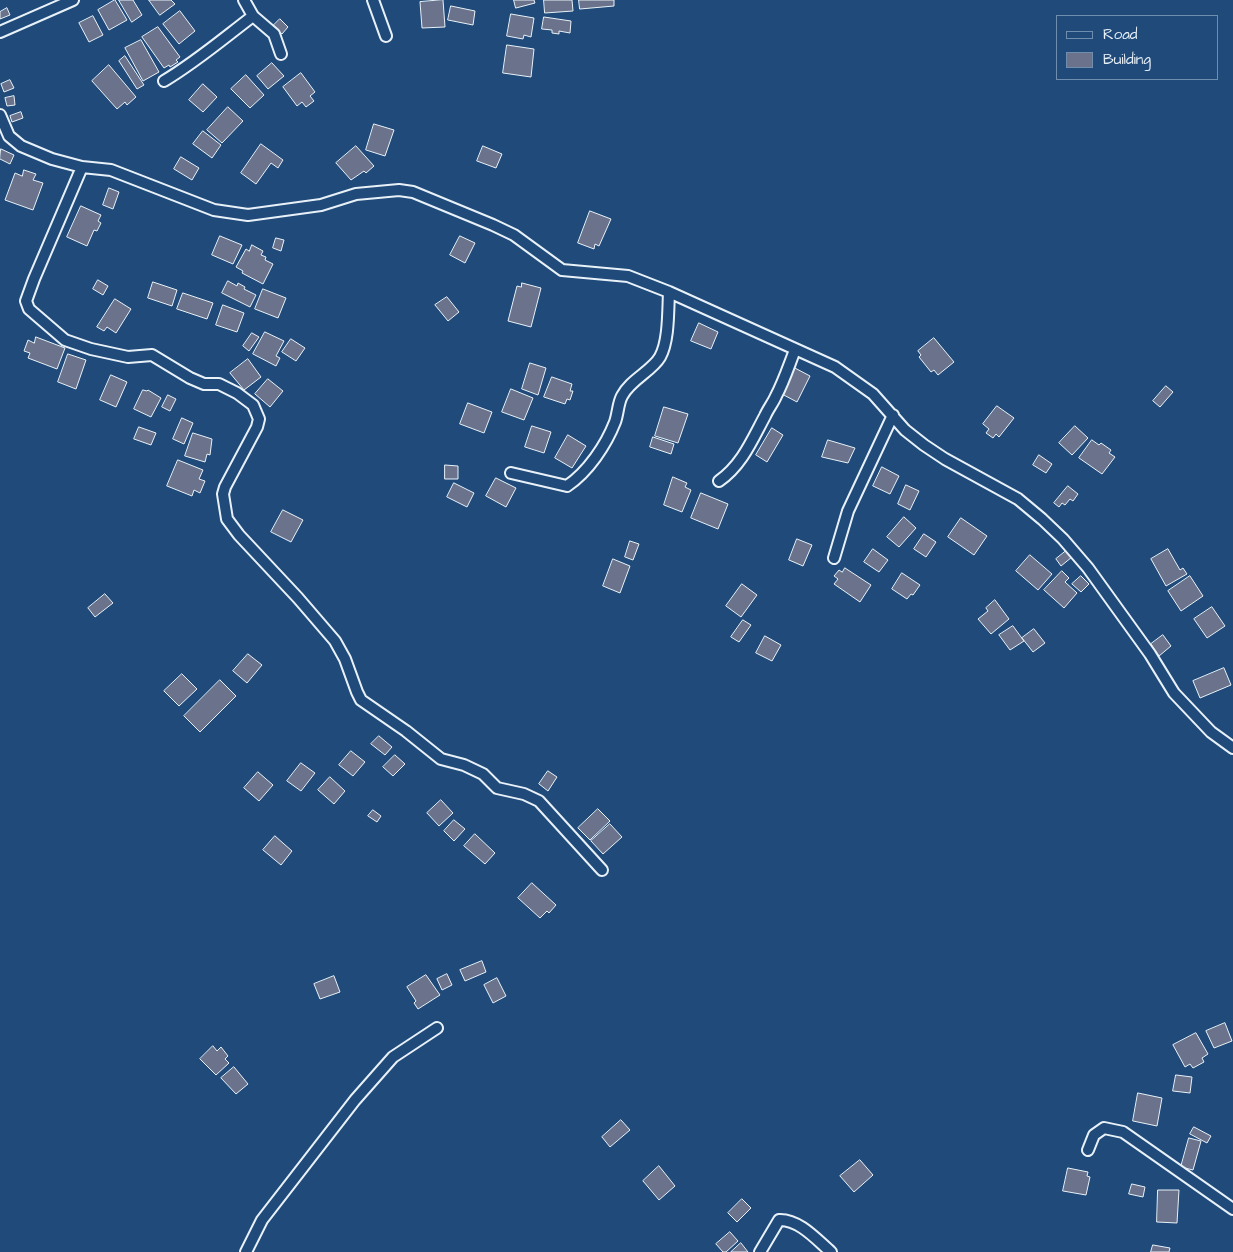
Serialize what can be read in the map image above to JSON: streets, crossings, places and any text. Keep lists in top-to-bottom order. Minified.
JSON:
{"legend":["Road","Building"]}
